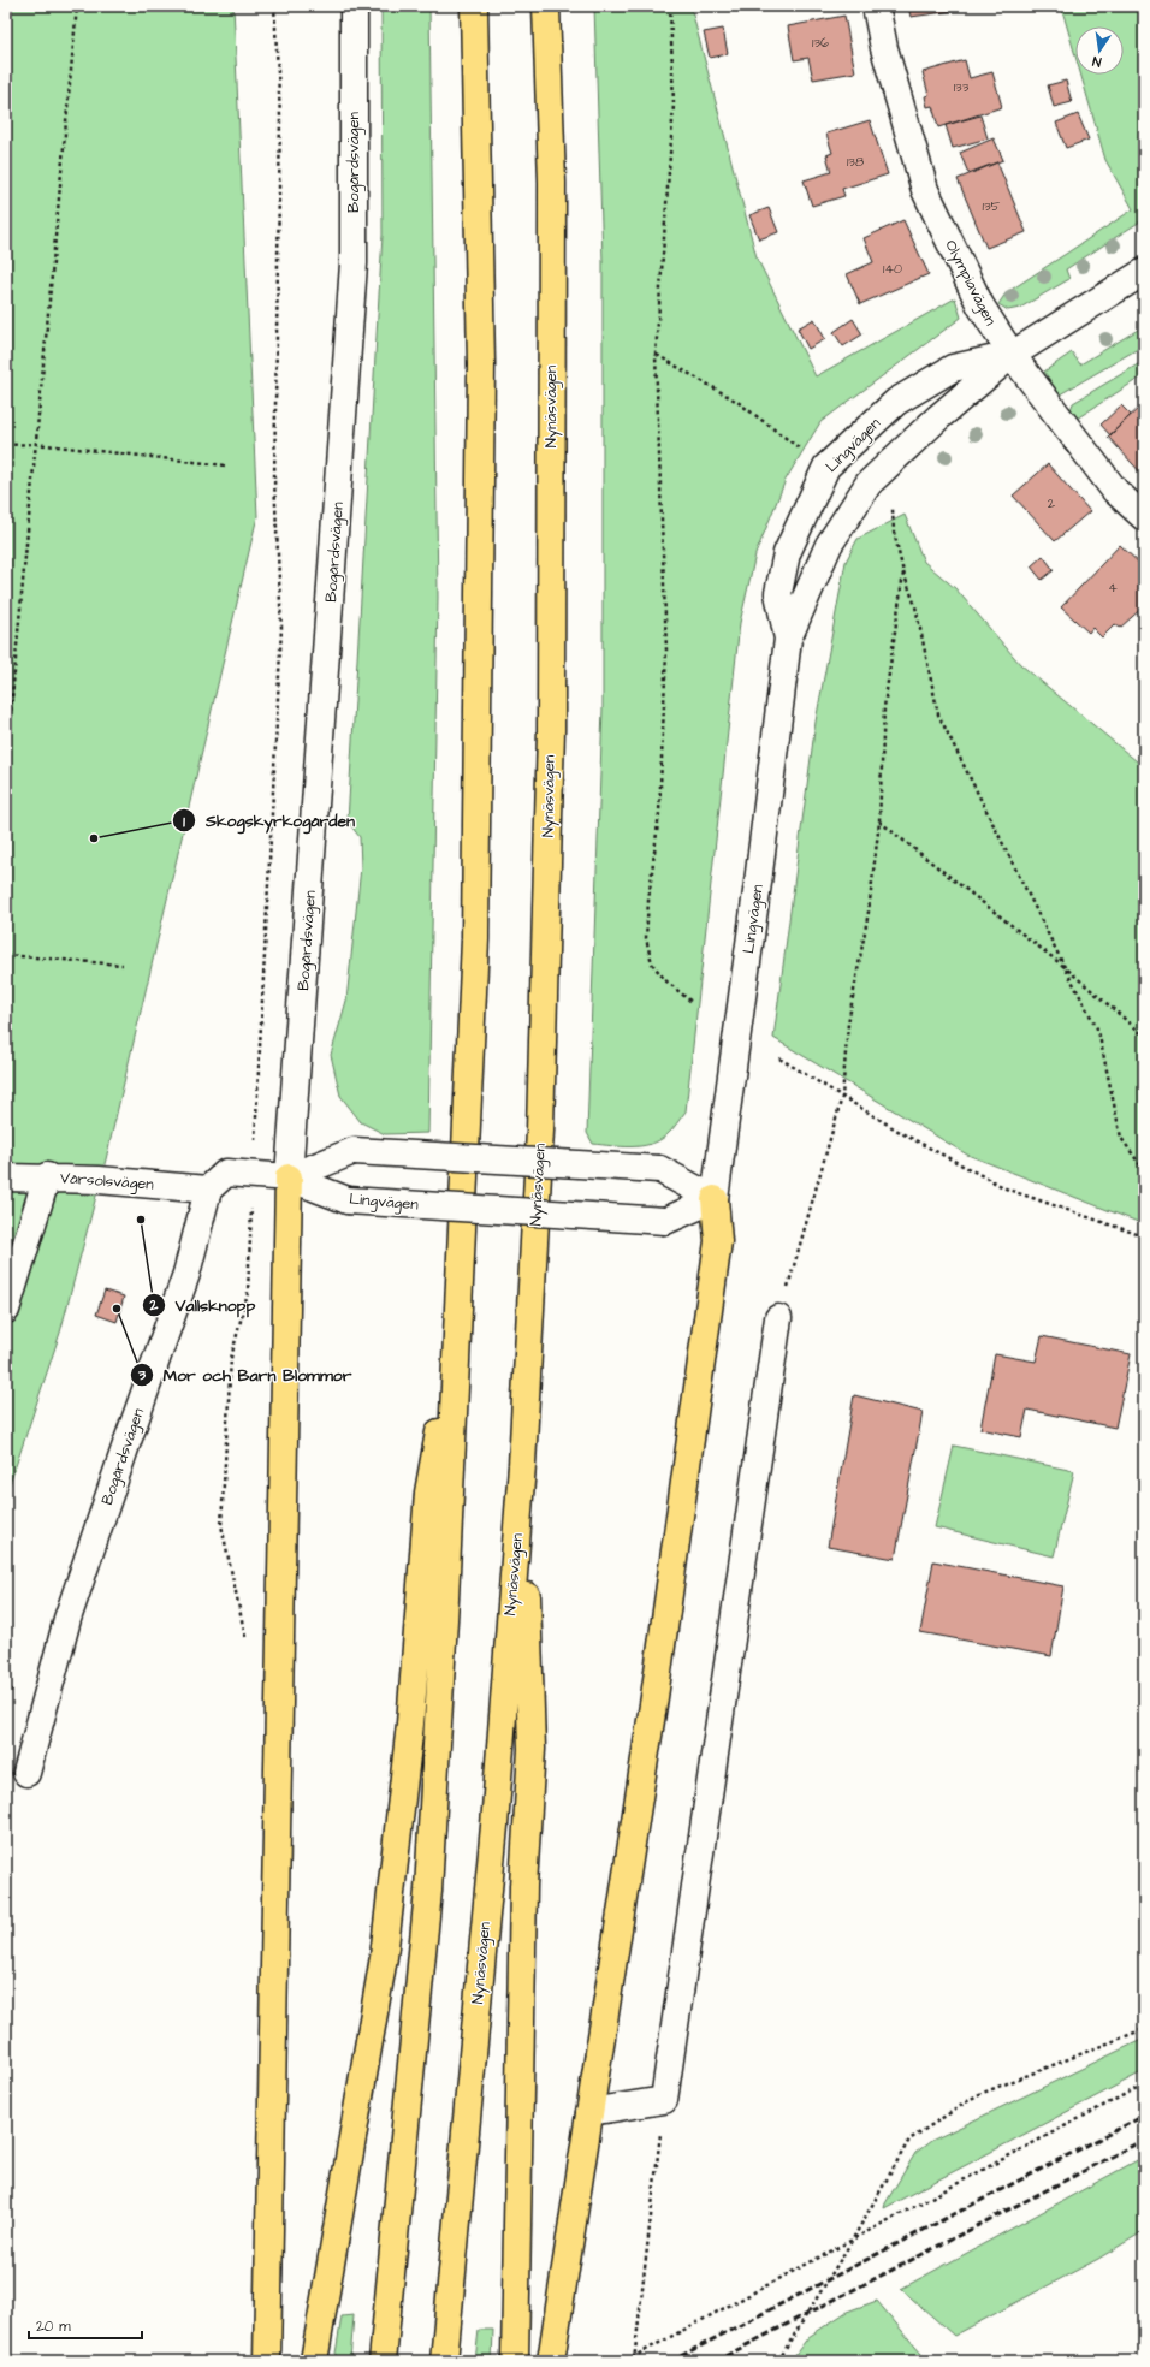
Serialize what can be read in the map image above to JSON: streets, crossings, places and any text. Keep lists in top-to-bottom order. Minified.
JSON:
{"streets":{"highway":["Nynäsvägen"],"street":["Bogårdsvägen","Olympiavägen","Lingvägen","Vårsolsvägen"]},"crossings":[["Bogårdsvägen","Lingvägen"],["Bogårdsvägen","Vårsolsvägen"],["Olympiavägen","Lingvägen"]],"places":["Skogskyrkogården","Vallsknopp","Mor och Barn Blommor"],"house_numbers":["136","133","138","135","140","2","4"],"scale_bar":"20 m","north":"bottom"}
